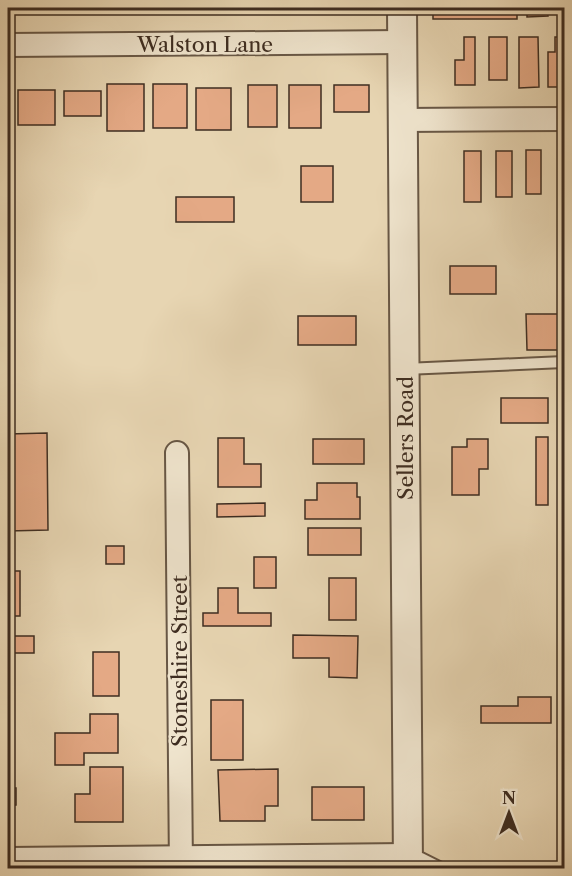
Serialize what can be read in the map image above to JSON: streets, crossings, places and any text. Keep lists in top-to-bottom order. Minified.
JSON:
{"streets":{"street":["Walston Lane","Sellers Road","Stoneshire Street"]},"crossings":[["Walston Lane","Sellers Road"]],"north":"top"}
